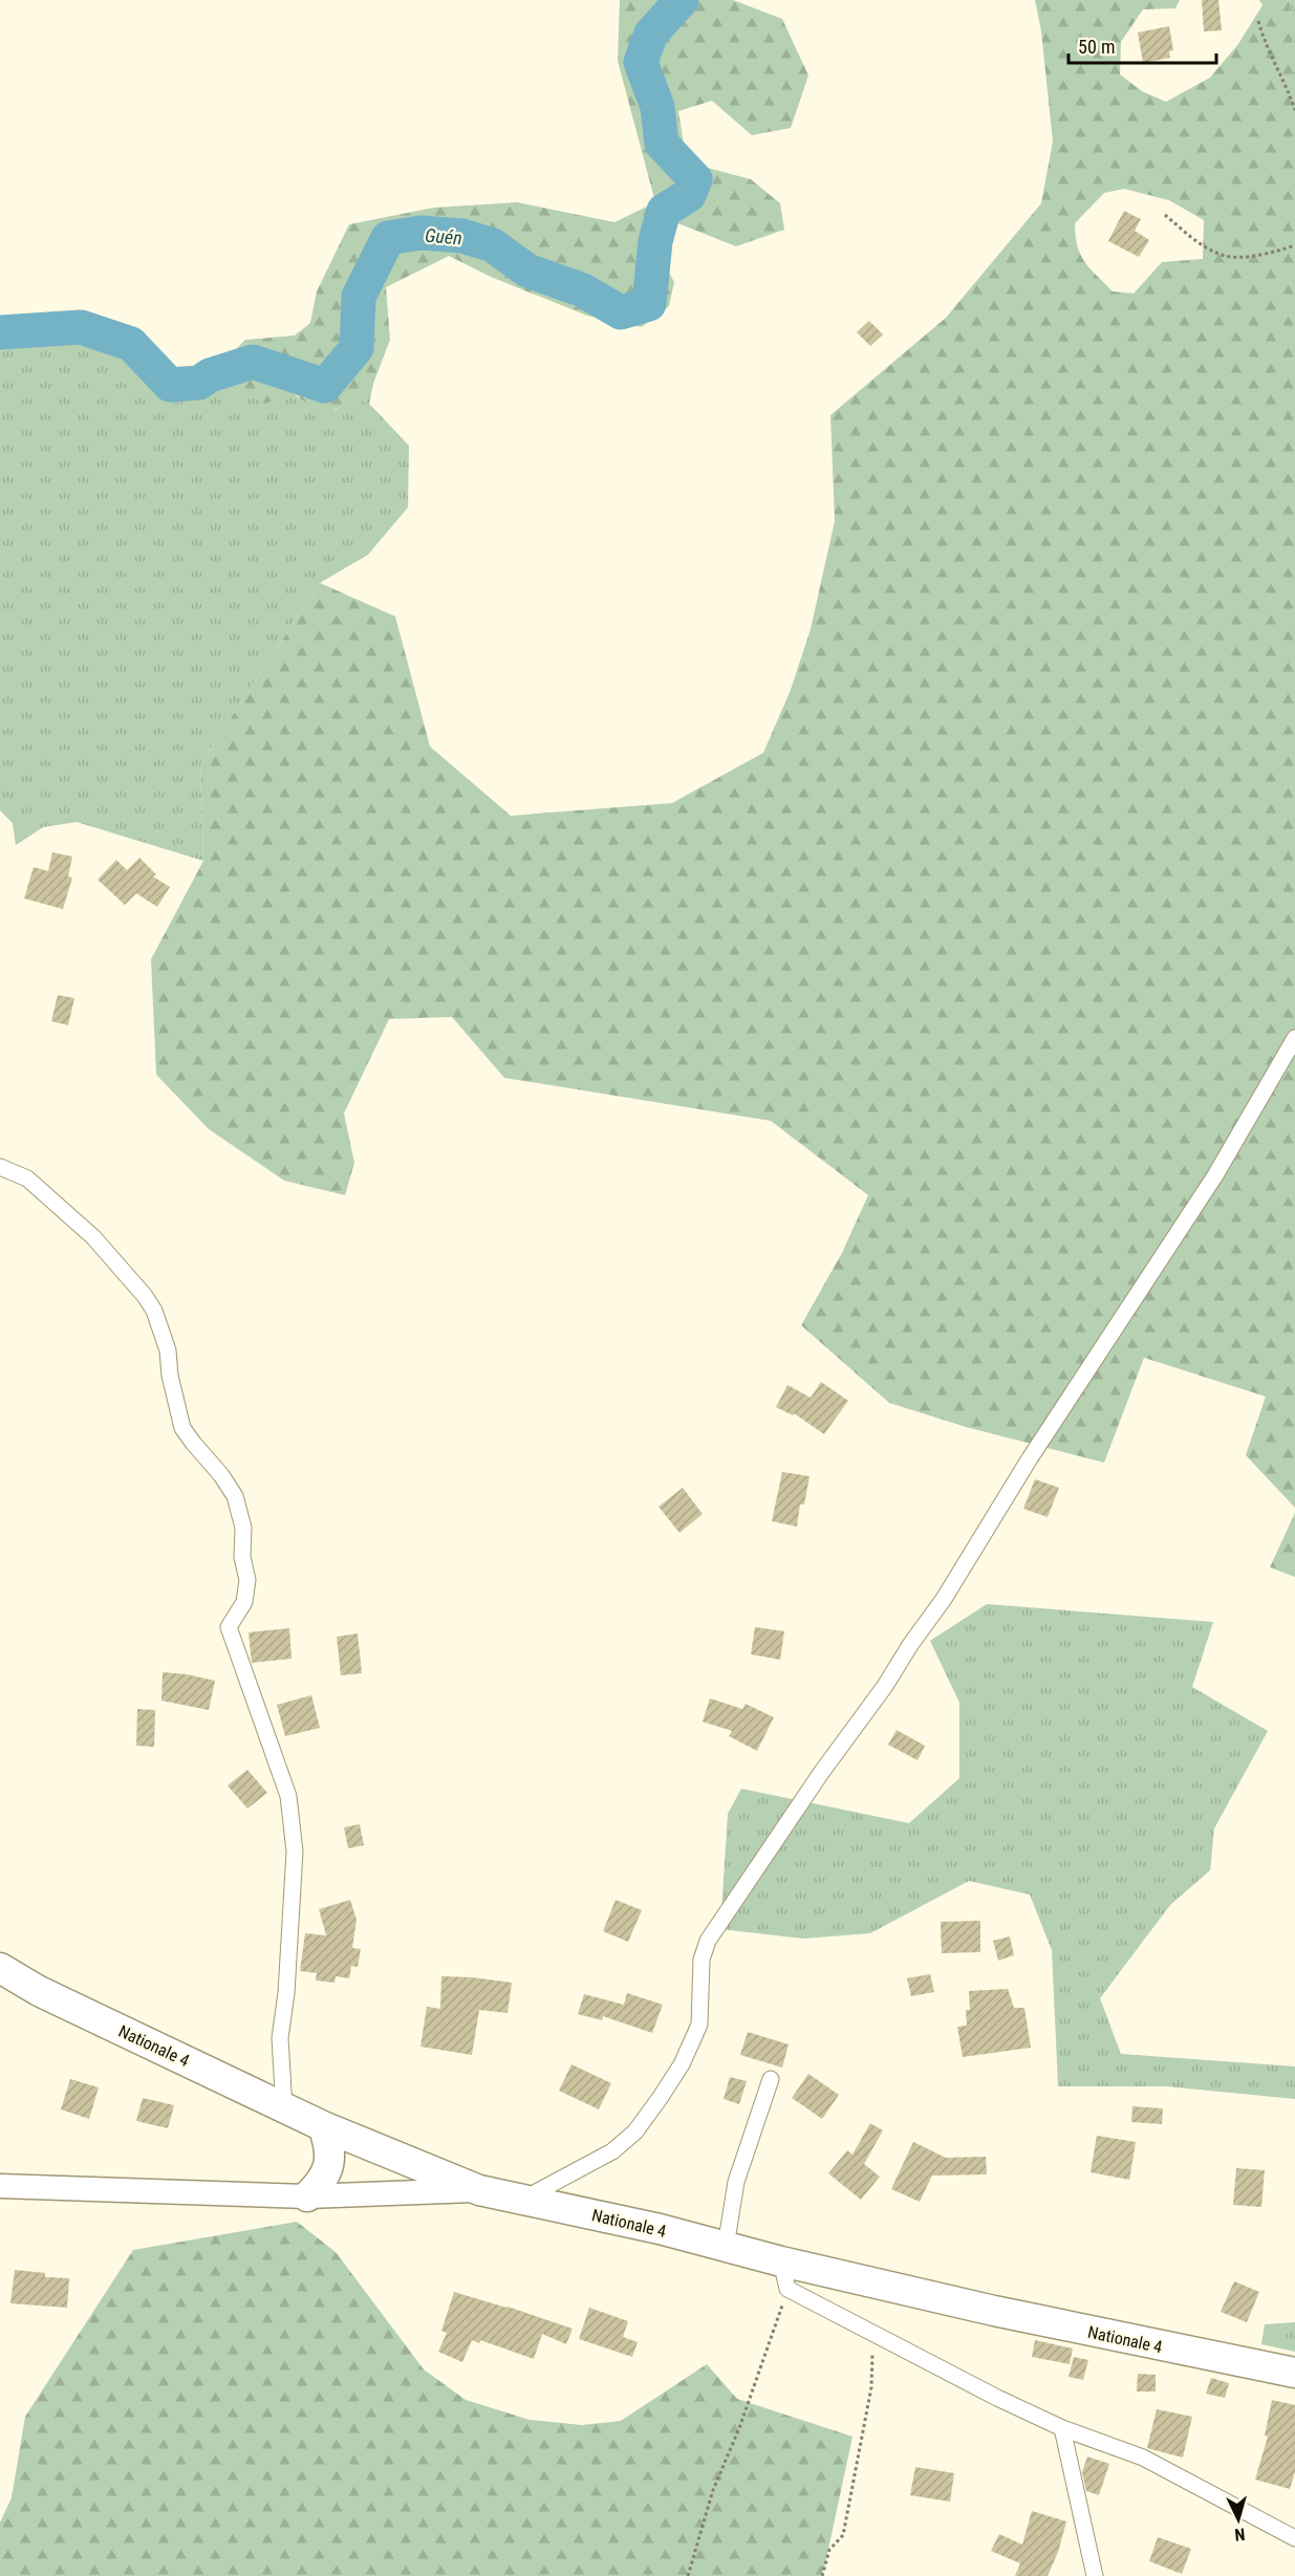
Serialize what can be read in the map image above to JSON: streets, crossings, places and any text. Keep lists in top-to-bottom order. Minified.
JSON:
{"streets":{"highway":["Nationale 4"]},"water":["Guén"],"scale_bar":"50 m","north":"bottom"}
